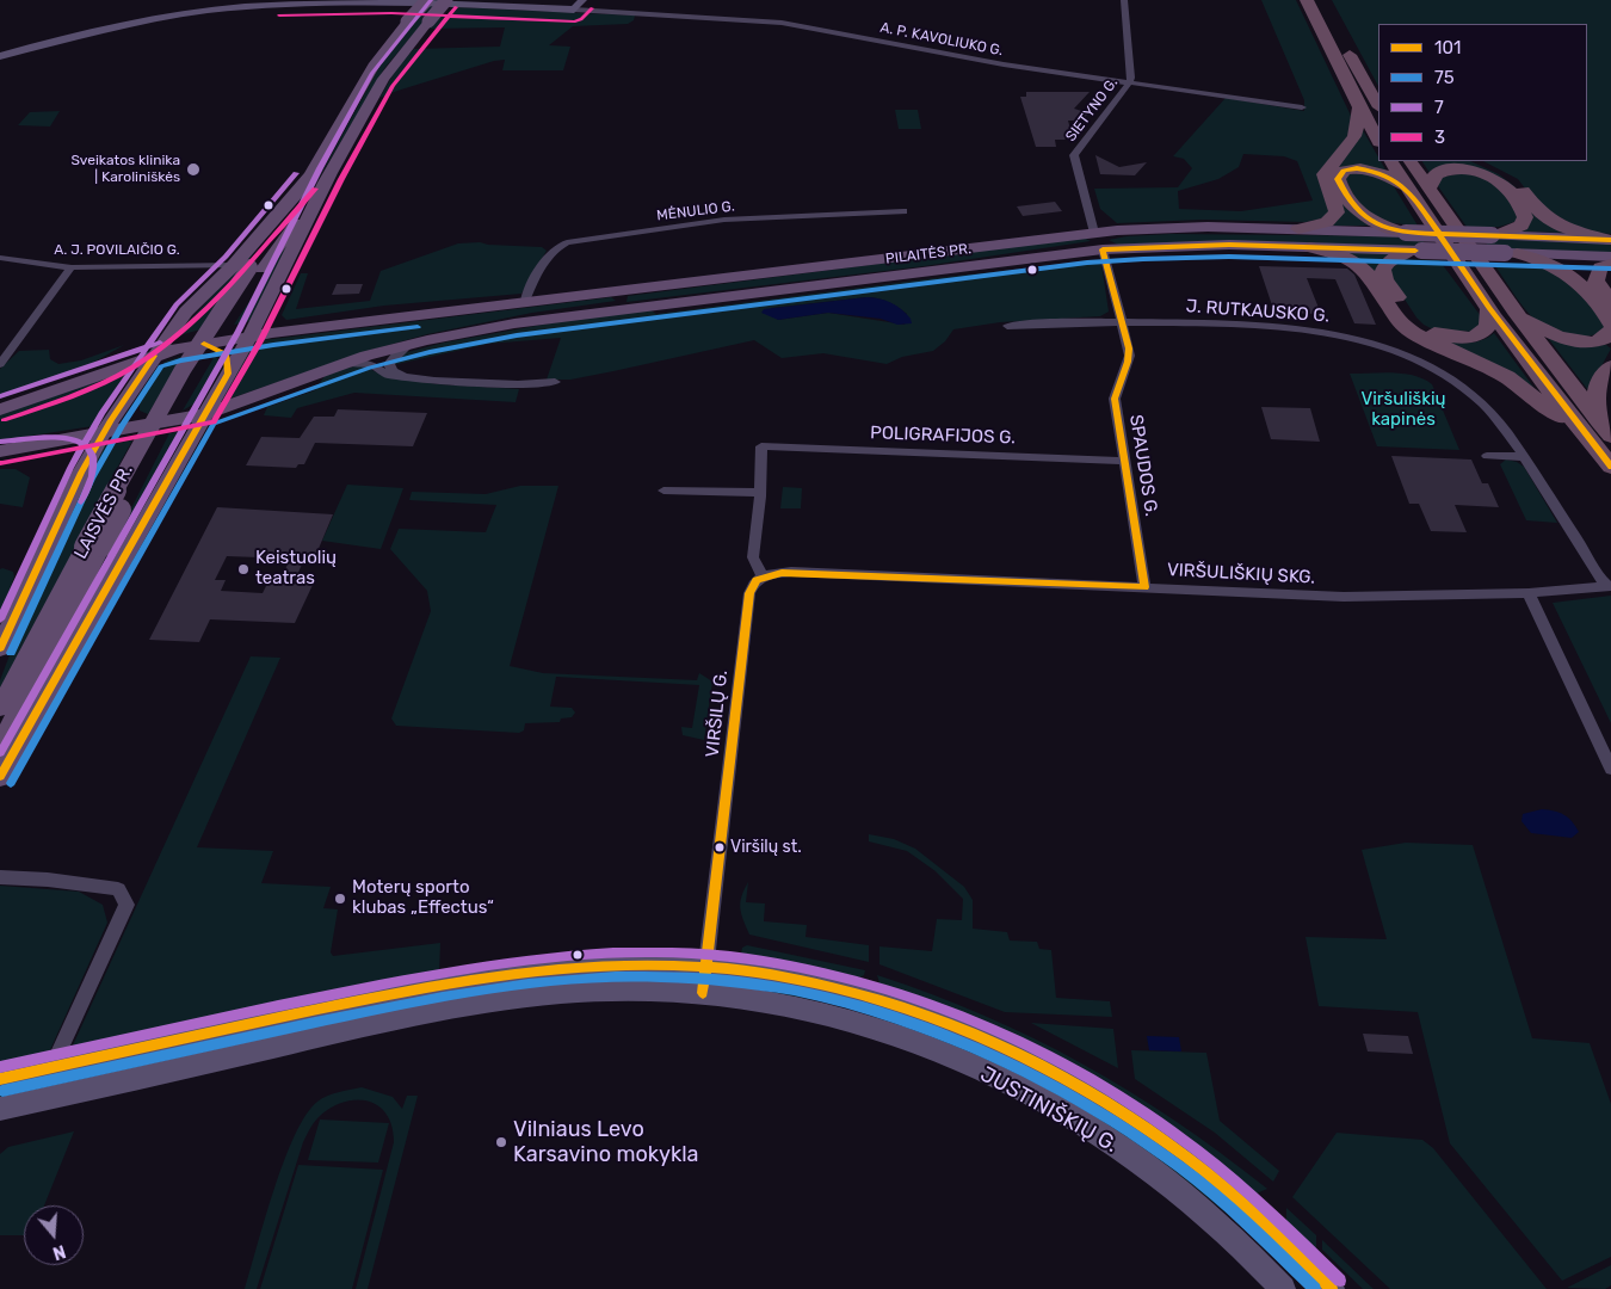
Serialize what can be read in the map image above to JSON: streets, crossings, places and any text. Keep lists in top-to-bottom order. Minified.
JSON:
{"streets":{"main road":["PILAITĖS PR.","LAISVĖS PR.","JUSTINIŠKIŲ G."],"street":["A. P. KAVOLIUKO G.","SIETYNO G.","MĖNULIO G.","A. J. POVILAIČIO G.","J. RUTKAUSKO G.","POLIGRAFIJOS G.","SPAUDOS G.","VIRŠULIŠKIŲ SKG.","VIRŠILŲ G."]},"crossings":[["A. P. KAVOLIUKO G.","SIETYNO G."],["SIETYNO G.","PILAITĖS PR."],["MĖNULIO G.","PILAITĖS PR."],["A. J. POVILAIČIO G.","LAISVĖS PR."],["PILAITĖS PR.","SPAUDOS G."],["PILAITĖS PR.","LAISVĖS PR."],["J. RUTKAUSKO G.","SPAUDOS G."],["J. RUTKAUSKO G.","VIRŠULIŠKIŲ SKG."],["POLIGRAFIJOS G.","SPAUDOS G."],["SPAUDOS G.","VIRŠULIŠKIŲ SKG."],["VIRŠULIŠKIŲ SKG.","VIRŠILŲ G."],["VIRŠILŲ G.","JUSTINIŠKIŲ G."]],"parks":["Viršuliškių kapinės"],"places":["Sveikatos klinika | Karoliniškės","Keistuolių teatras","Viršilų st.","Moterų sporto klubas „Effectus“","Vilniaus Levo Karsavino mokykla"],"lines":["transit line 7","transit line 3","transit line 101","transit line 75"],"legend":["101","75","7","3"],"north":"bottom"}
